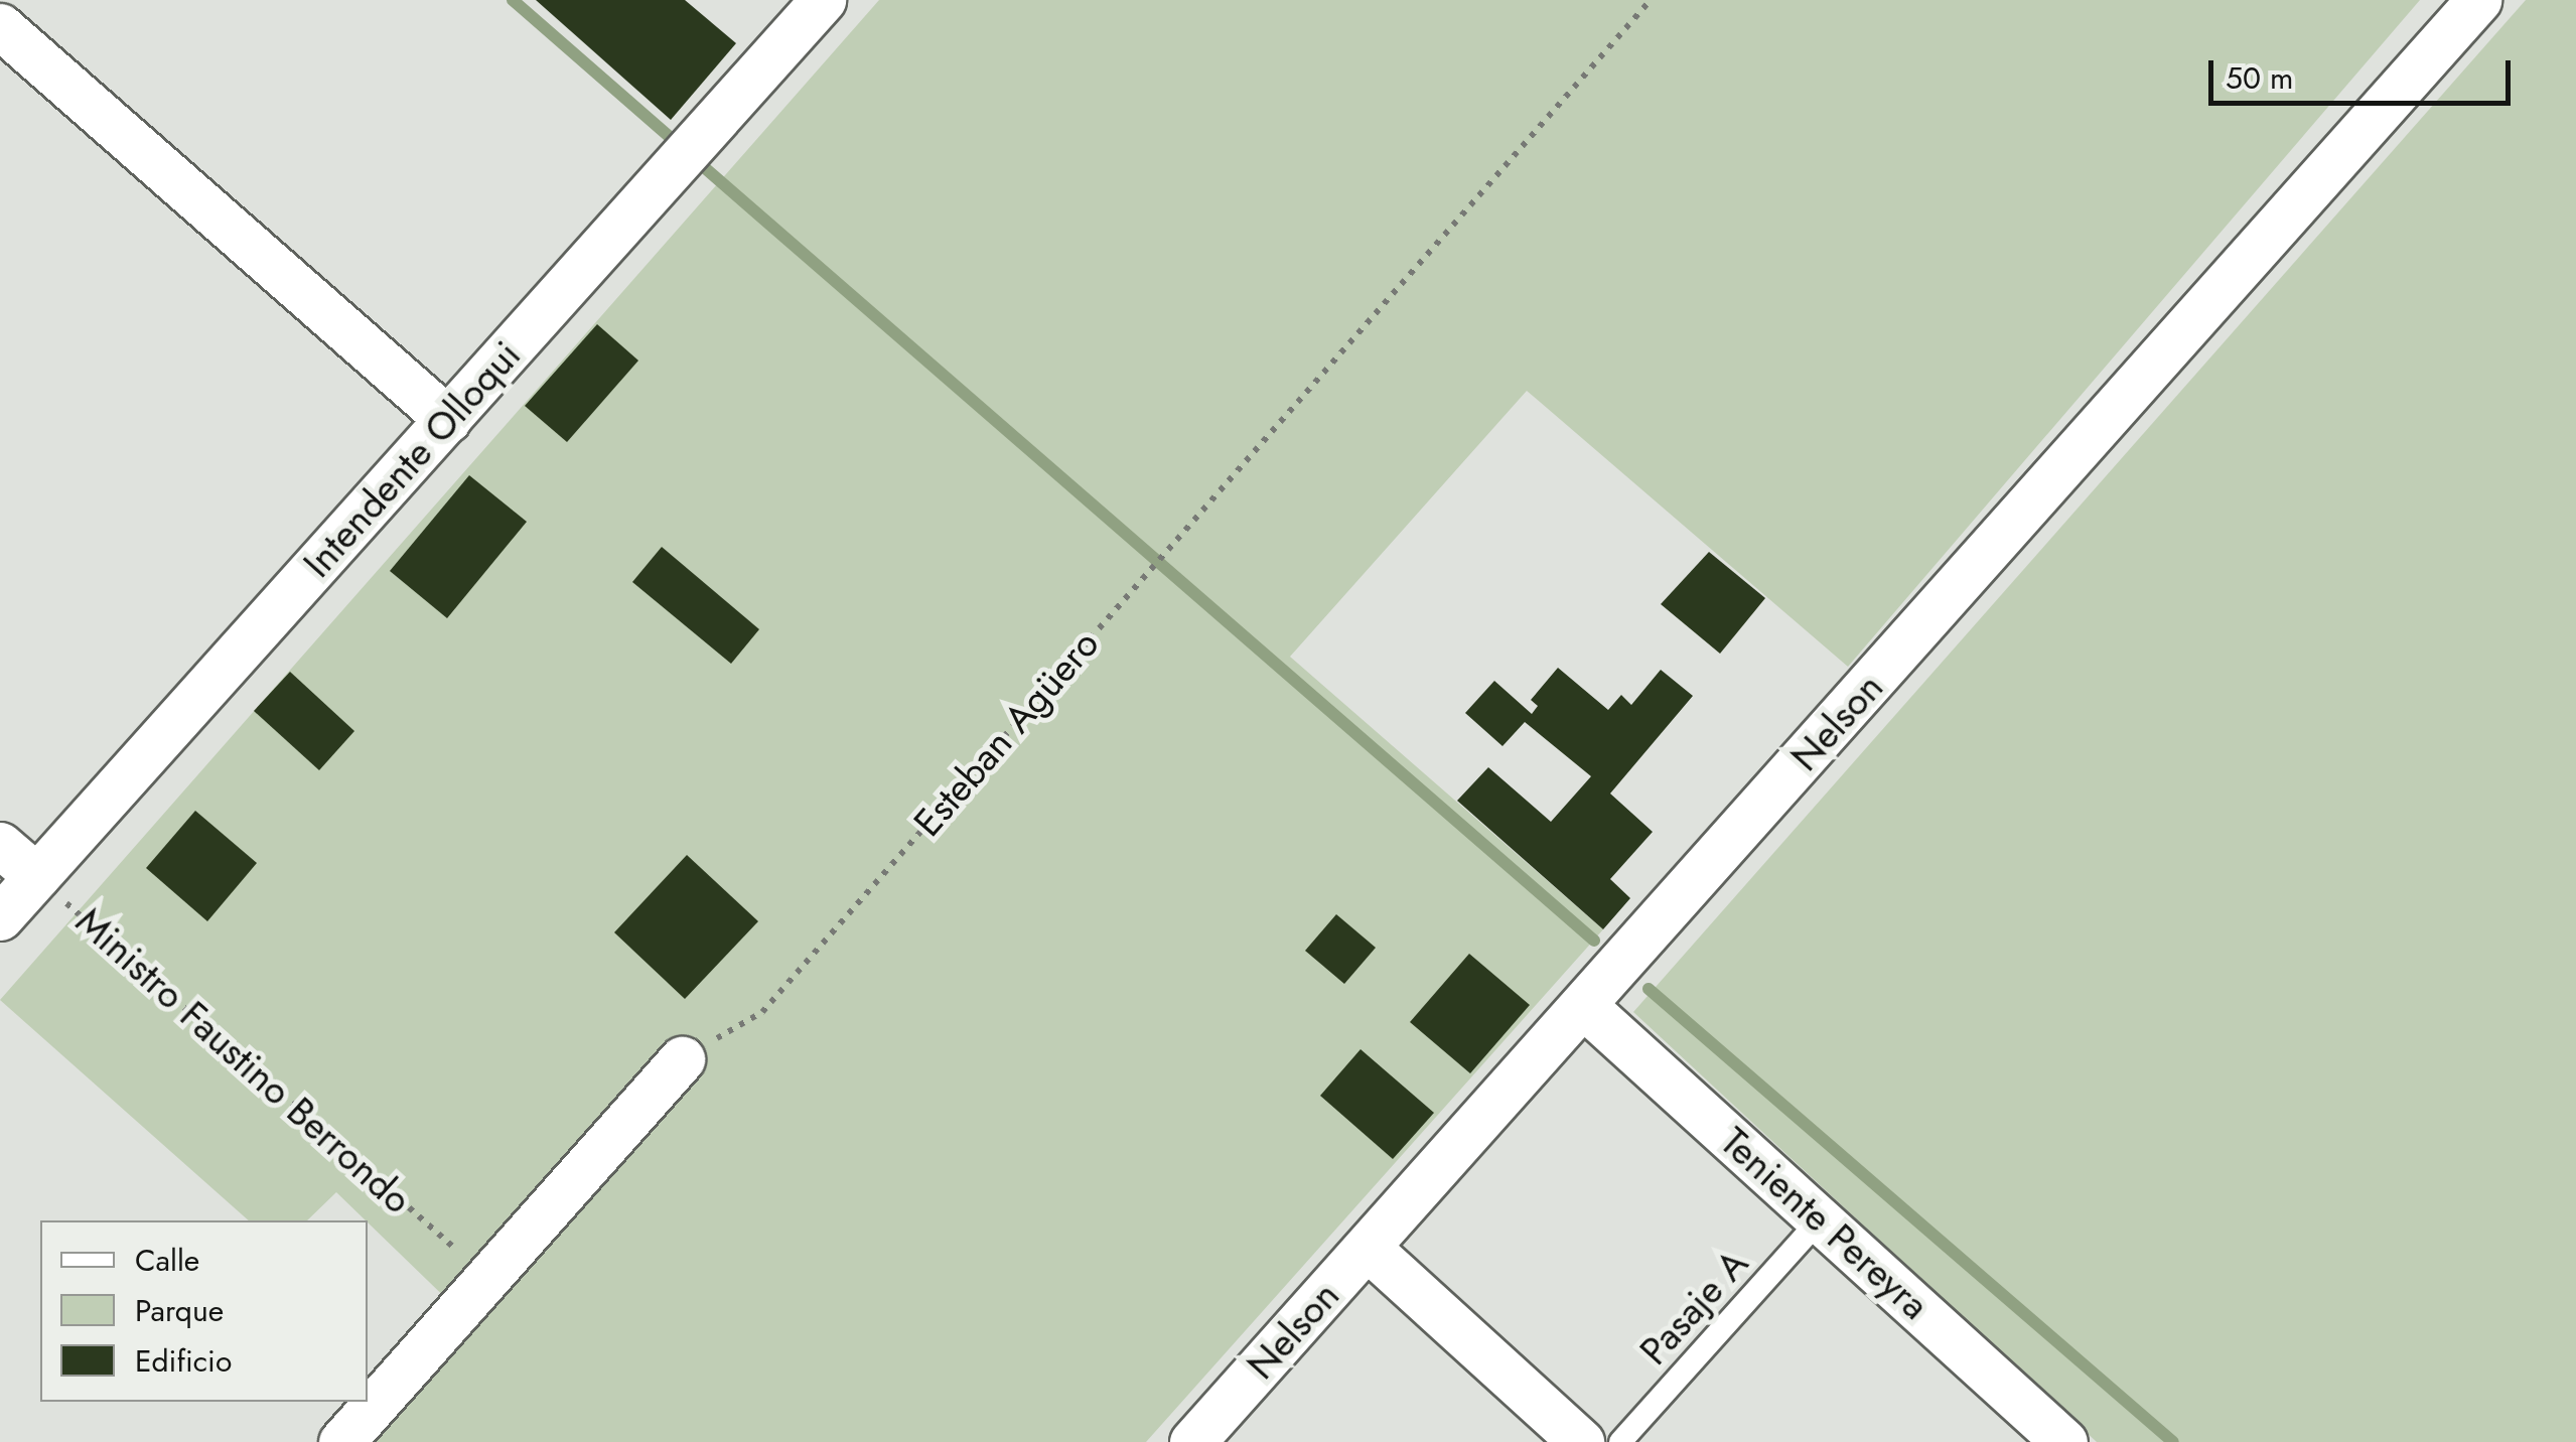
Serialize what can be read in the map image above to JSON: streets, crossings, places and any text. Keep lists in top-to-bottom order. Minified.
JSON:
{"streets":{"street":["Intendente Olloqui","Nelson","Teniente Pereyra"],"lane":["Pasaje A"],"path":["Esteban Agüero","Ministro Faustino Berrondo"]},"crossings":[["Intendente Olloqui","Ministro Faustino Berrondo"],["Nelson","Teniente Pereyra"],["Teniente Pereyra","Pasaje A"]],"legend":["Calle","Parque","Edificio"],"scale_bar":"50 m"}
